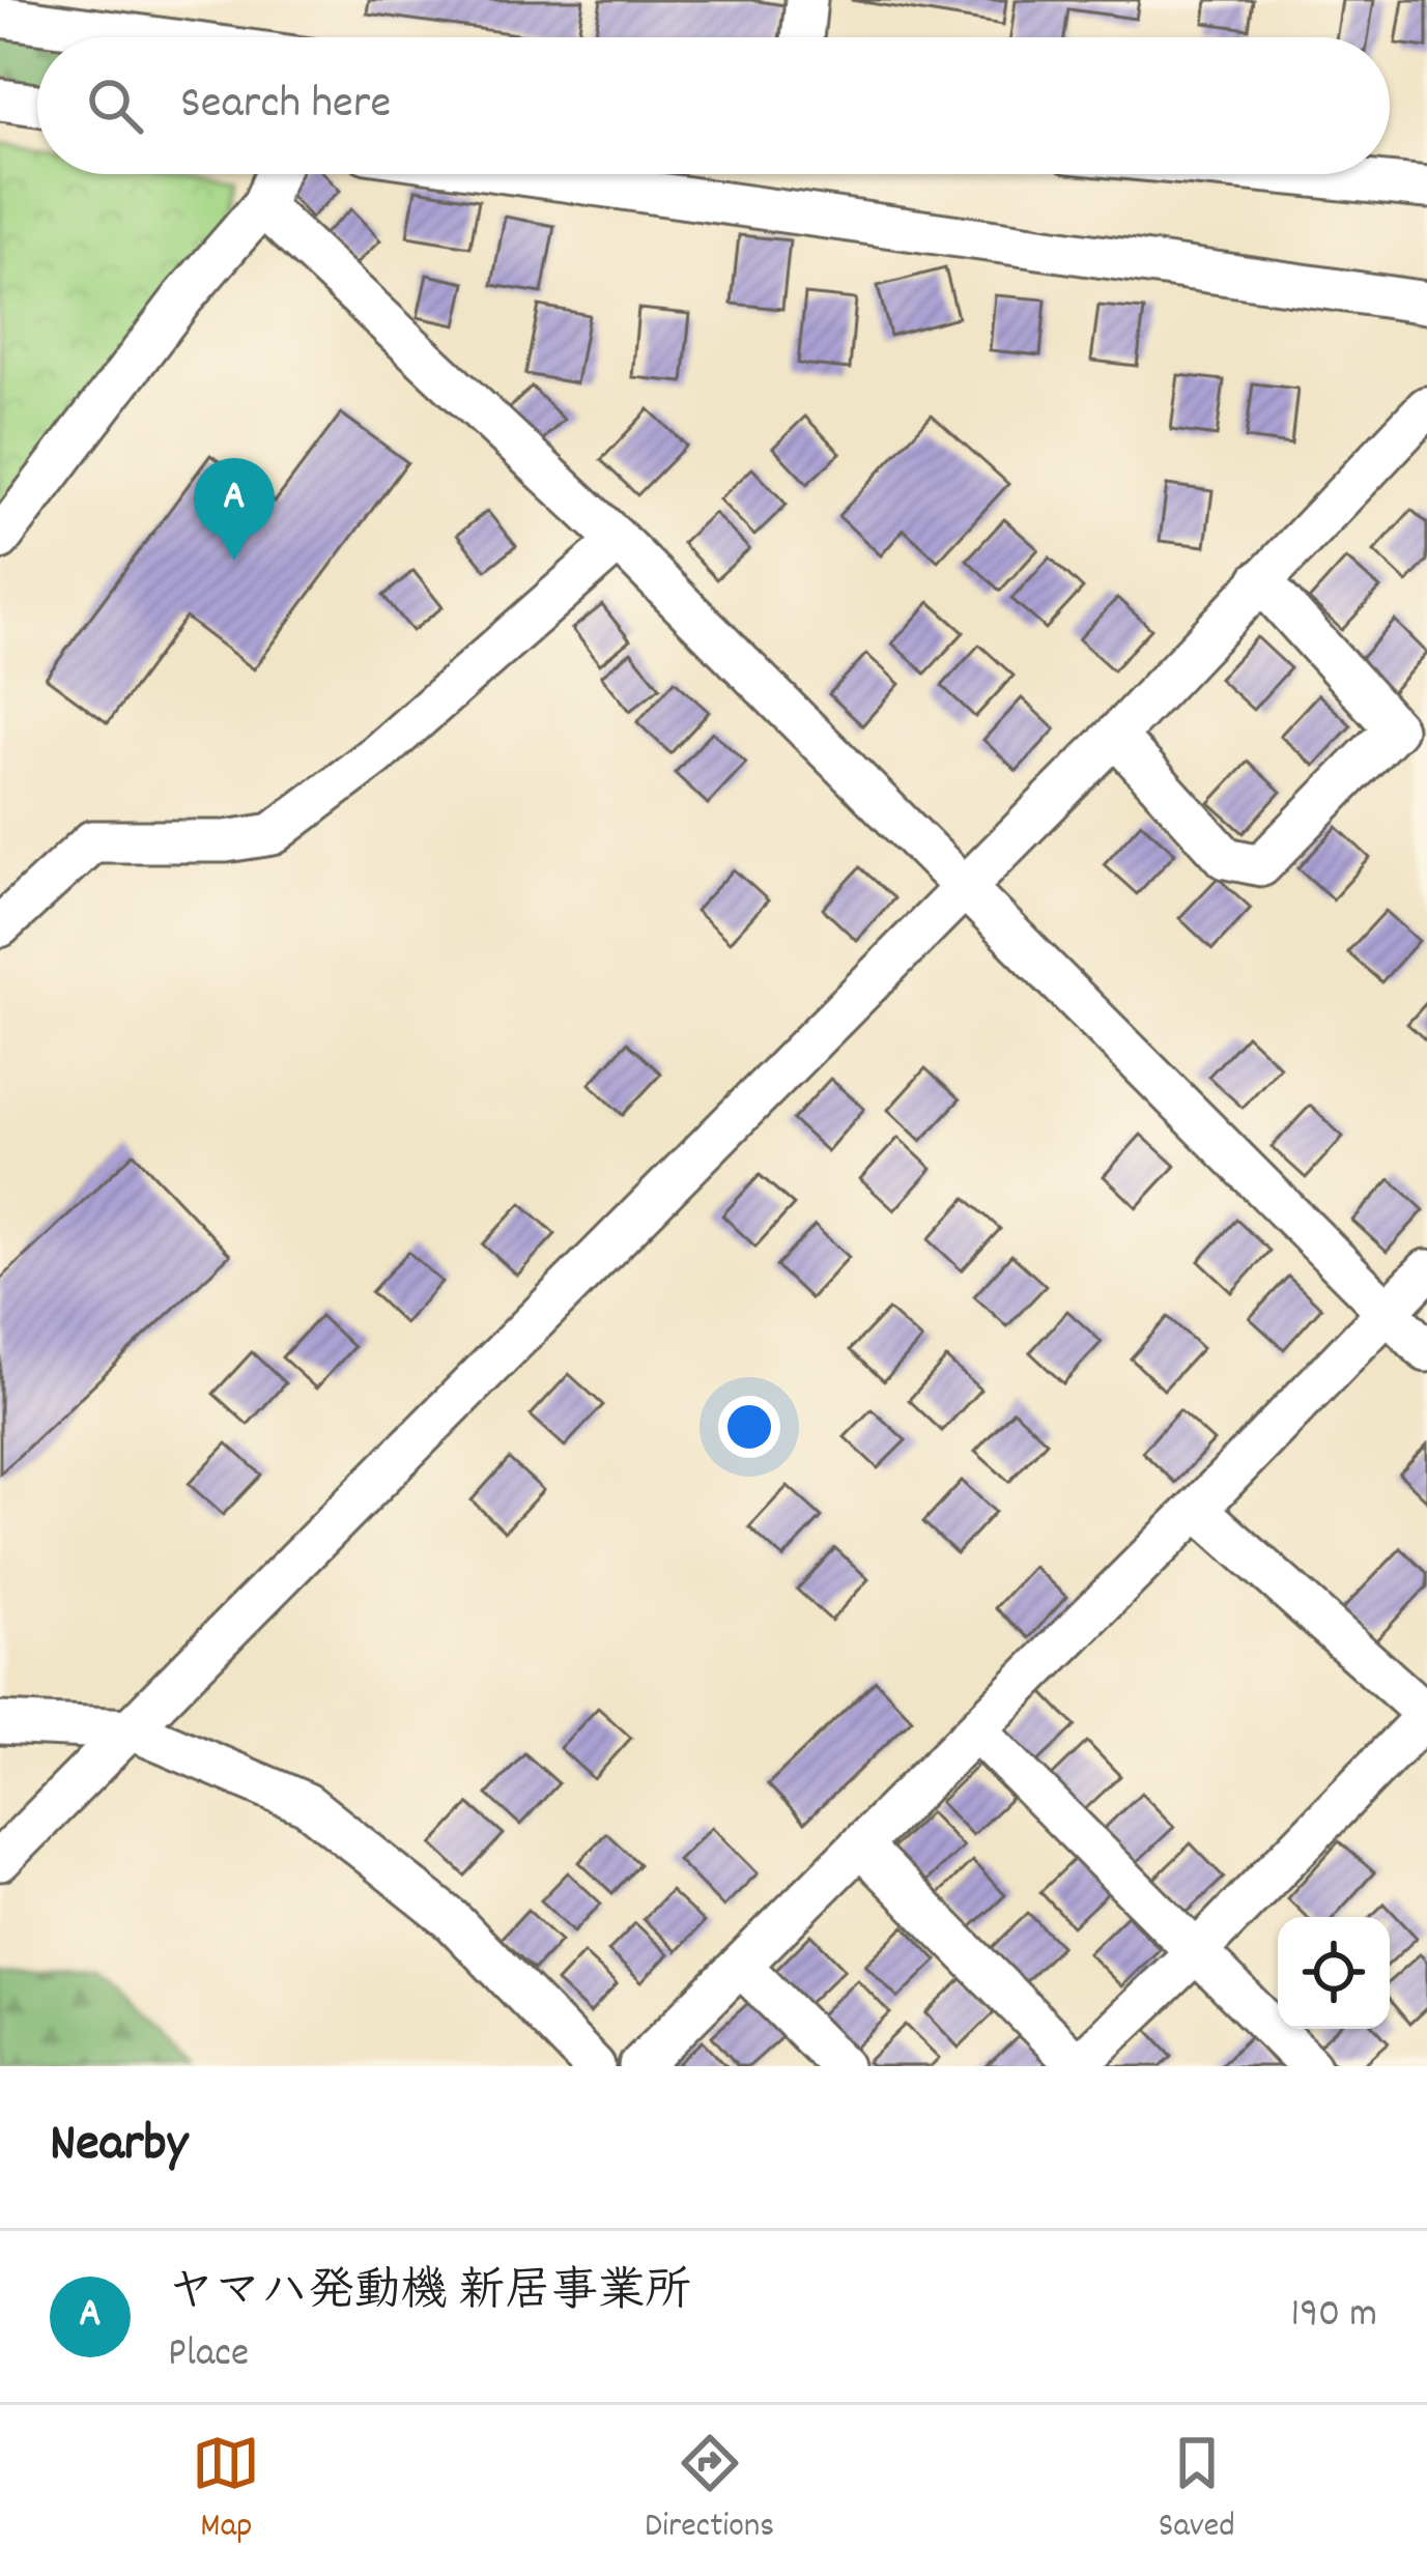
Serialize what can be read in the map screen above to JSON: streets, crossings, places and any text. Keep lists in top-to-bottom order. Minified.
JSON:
{"page":{"search":"Search here","pins":"A","heading":"Nearby","list":[{"mark":"A","name":"ヤマハ発動機 新居事業所","note":"Place","value":"190 m"}],"nav":["Map","Directions","Saved"]}}
